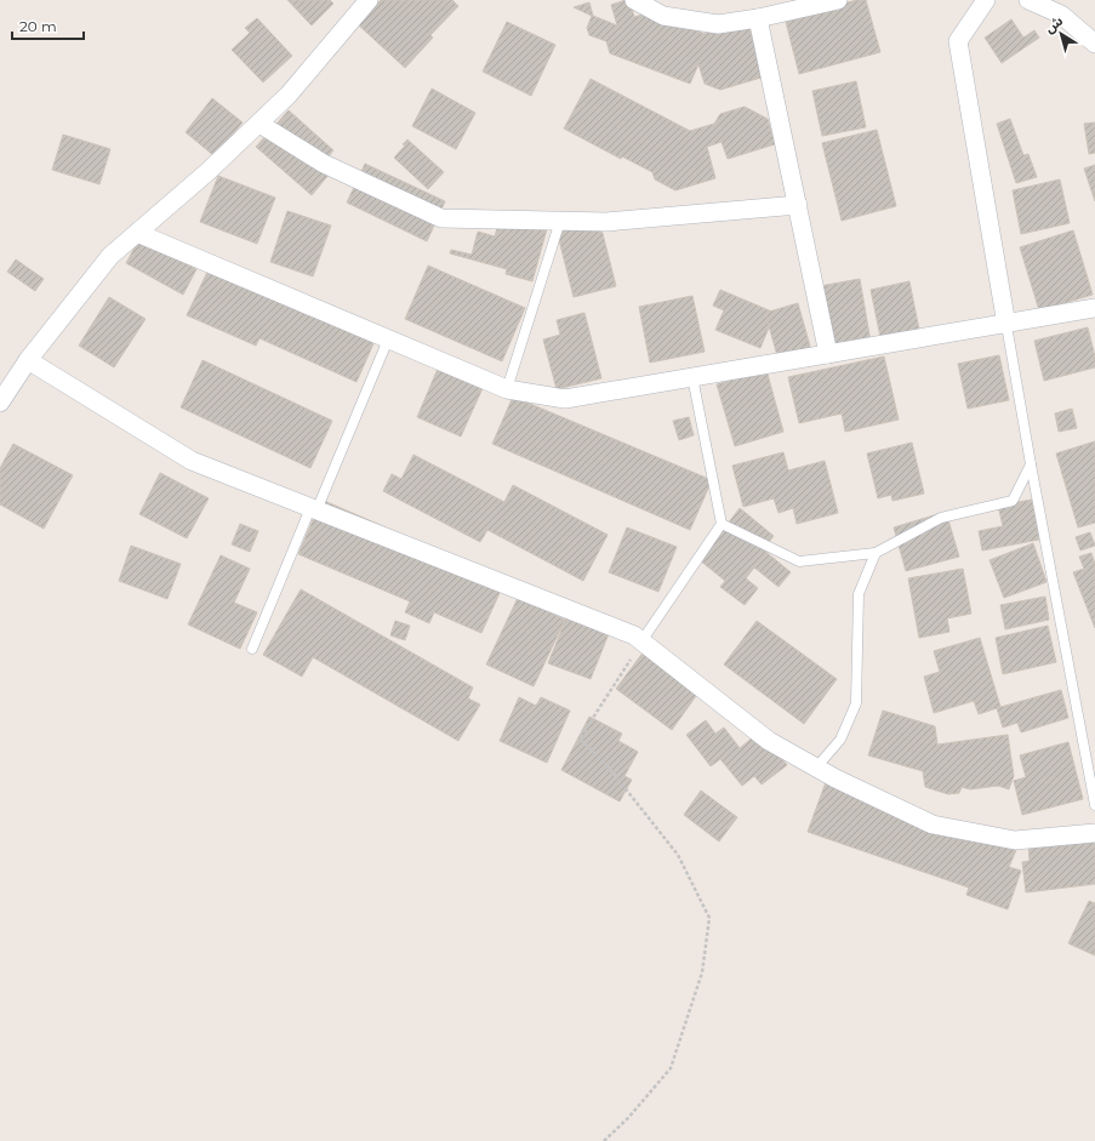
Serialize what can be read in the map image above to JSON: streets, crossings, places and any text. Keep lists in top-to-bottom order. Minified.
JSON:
{"scale_bar":"20 m","north":"top left"}
